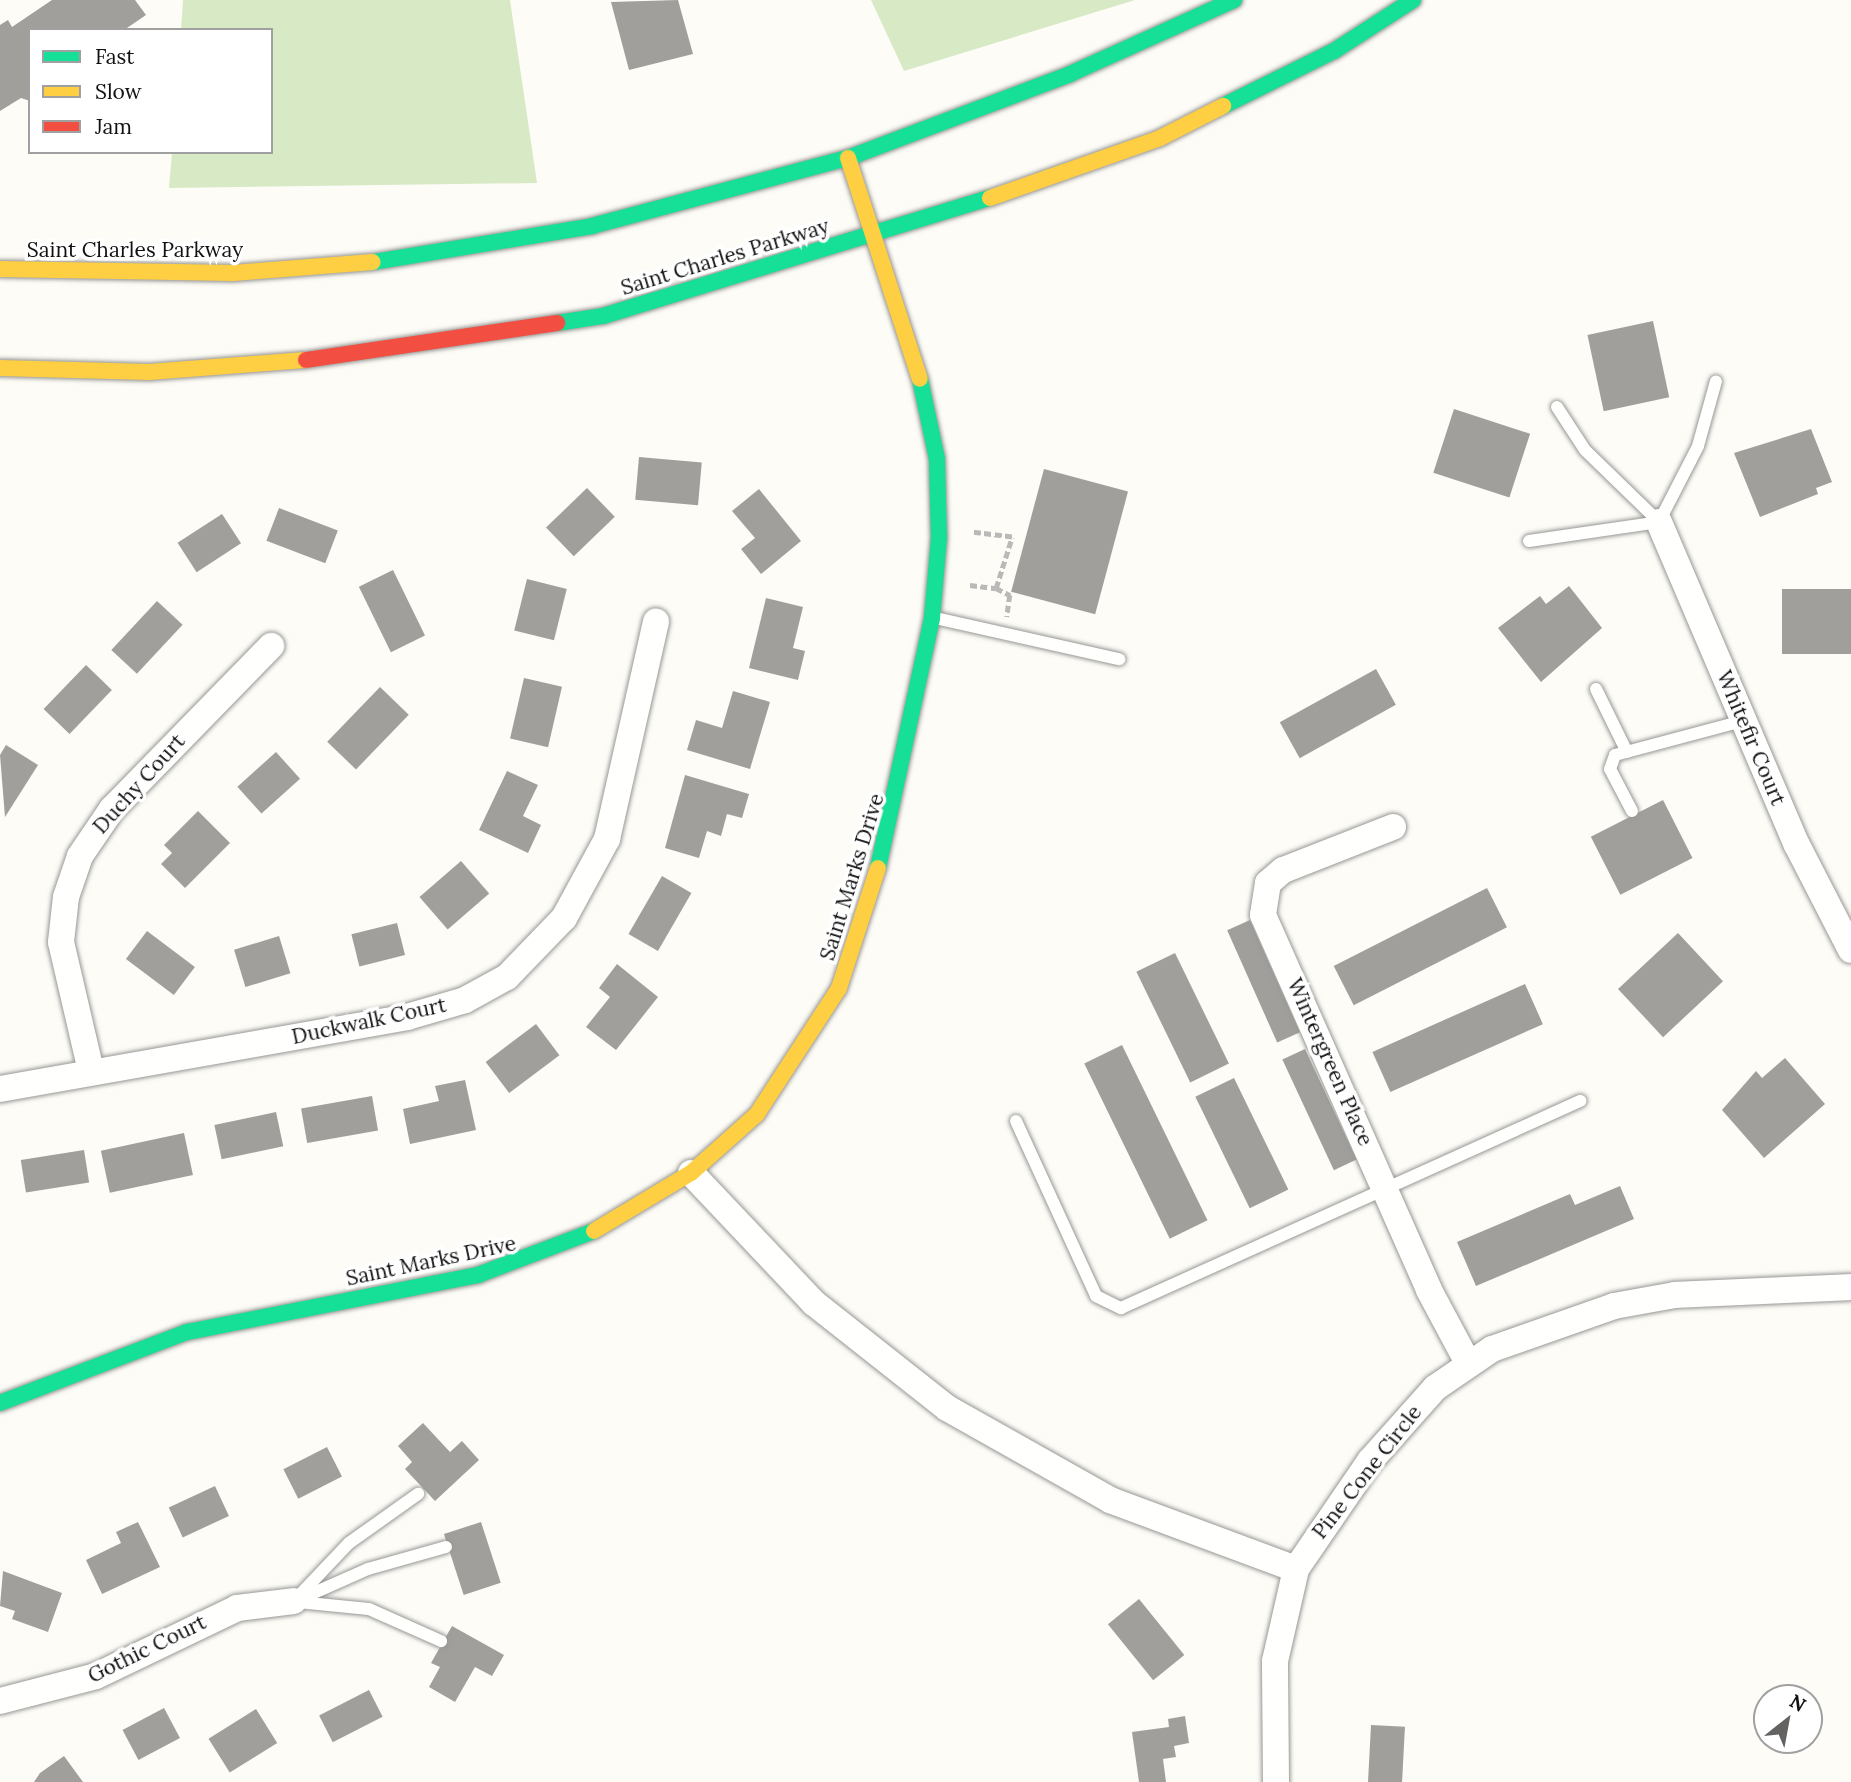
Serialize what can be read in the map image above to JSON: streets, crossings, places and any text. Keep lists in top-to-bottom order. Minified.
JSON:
{"streets":{"main road":["Saint Charles Parkway","Saint Marks Drive"],"street":["Whitefir Court","Duchy Court","Duckwalk Court","Wintergreen Place","Pine Cone Circle","Gothic Court"]},"crossings":[["Saint Charles Parkway","Saint Marks Drive"],["Duchy Court","Duckwalk Court"],["Wintergreen Place","Pine Cone Circle"]],"legend":["Fast","Slow","Jam"],"north":"top right"}
